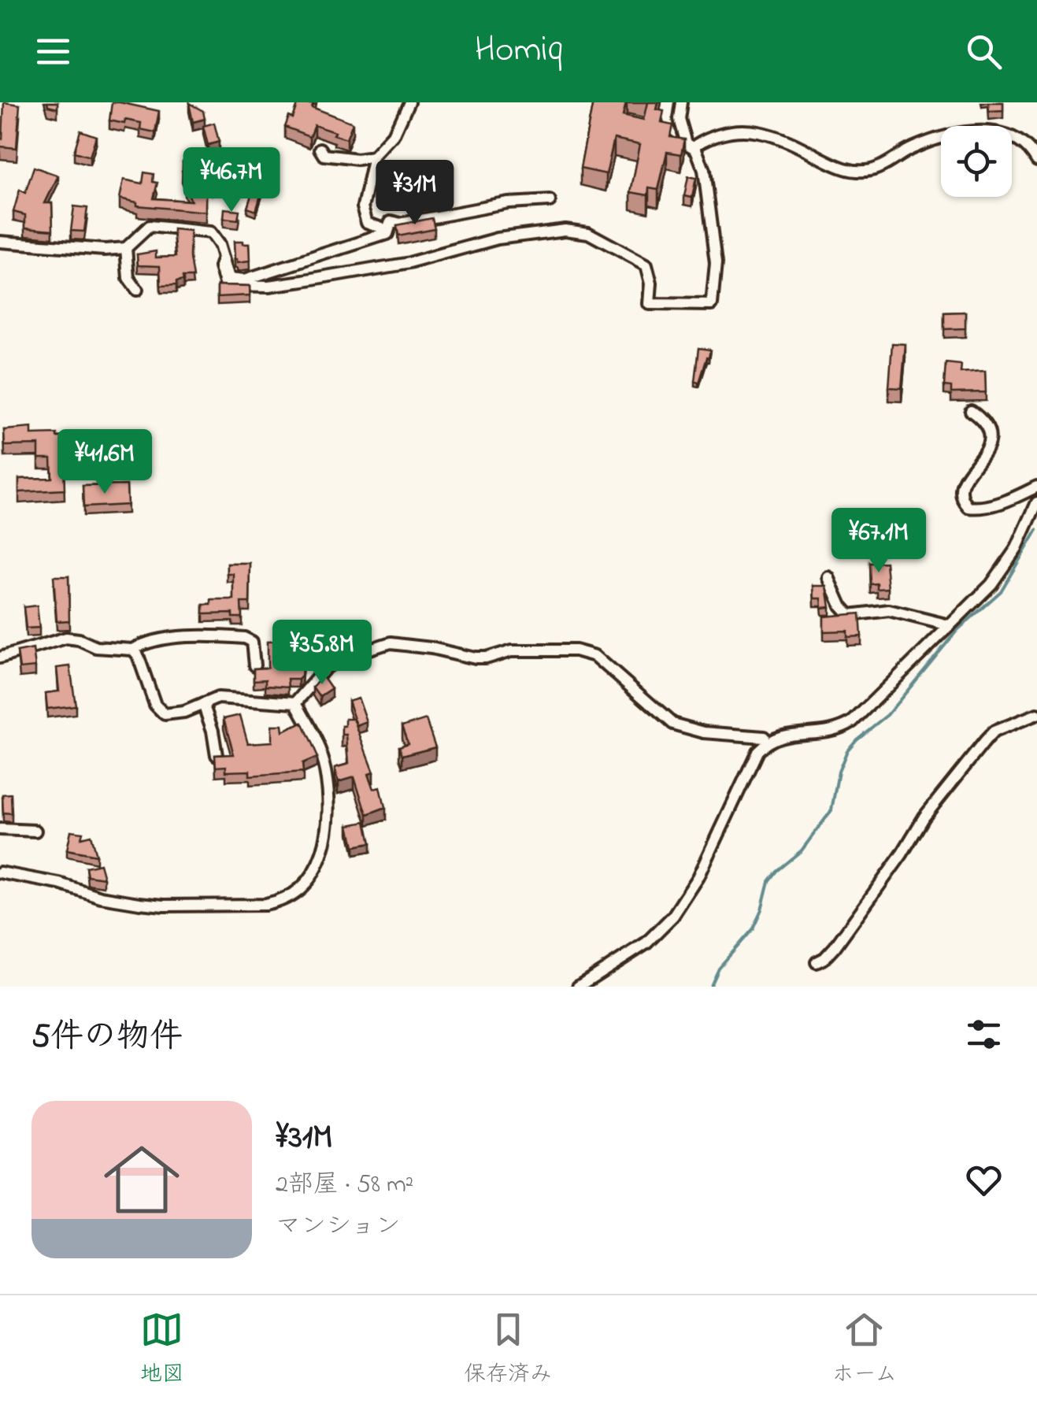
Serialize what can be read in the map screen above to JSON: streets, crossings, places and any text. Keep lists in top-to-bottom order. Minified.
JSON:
{"page":{"header":"Homiq","price":["¥46.7M","¥31M","¥41.6M","¥67.1M","¥35.8M"],"heading":"5件の物件","list":[{"name":"¥31M","note":"2部屋 · 58 m² · マンション"}],"tabs":["地図","保存済み","ホーム"]}}
